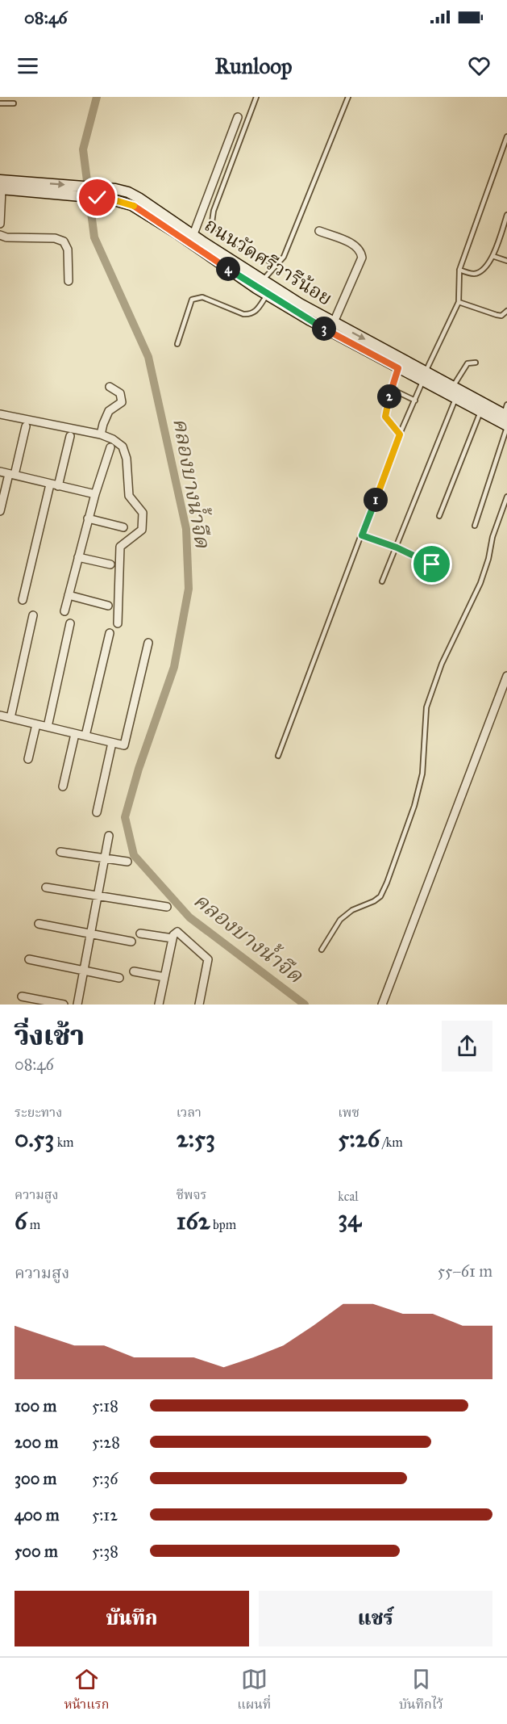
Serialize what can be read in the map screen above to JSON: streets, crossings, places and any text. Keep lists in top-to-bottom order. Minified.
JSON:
{"streets":{"main road":["ถนนวัดศรีวารีน้อย"]},"water":["คลองบางน้ำจืด"],"page":{"status":"08:46","header":"Runloop","pins":["4","3","2","1"],"heading":["วิ่งเช้า","08:46"],"stats":[["ระยะทาง","0.53 km"],["เวลา","2:53"],["เพซ","5:26 /km"],["ความสูง","6 m"],["ชีพจร","162 bpm"],["kcal","34"]],"chart":["ความสูง","55–61 m"],"list":[{"name":"100 m","note":"5:18"},{"name":"200 m","note":"5:28"},{"name":"300 m","note":"5:36"},{"name":"400 m","note":"5:12"},{"name":"500 m","note":"5:38"}],"buttons":["บันทึก","แชร์"],"tabs":["หน้าแรก","แผนที่","บันทึกไว้"]}}
